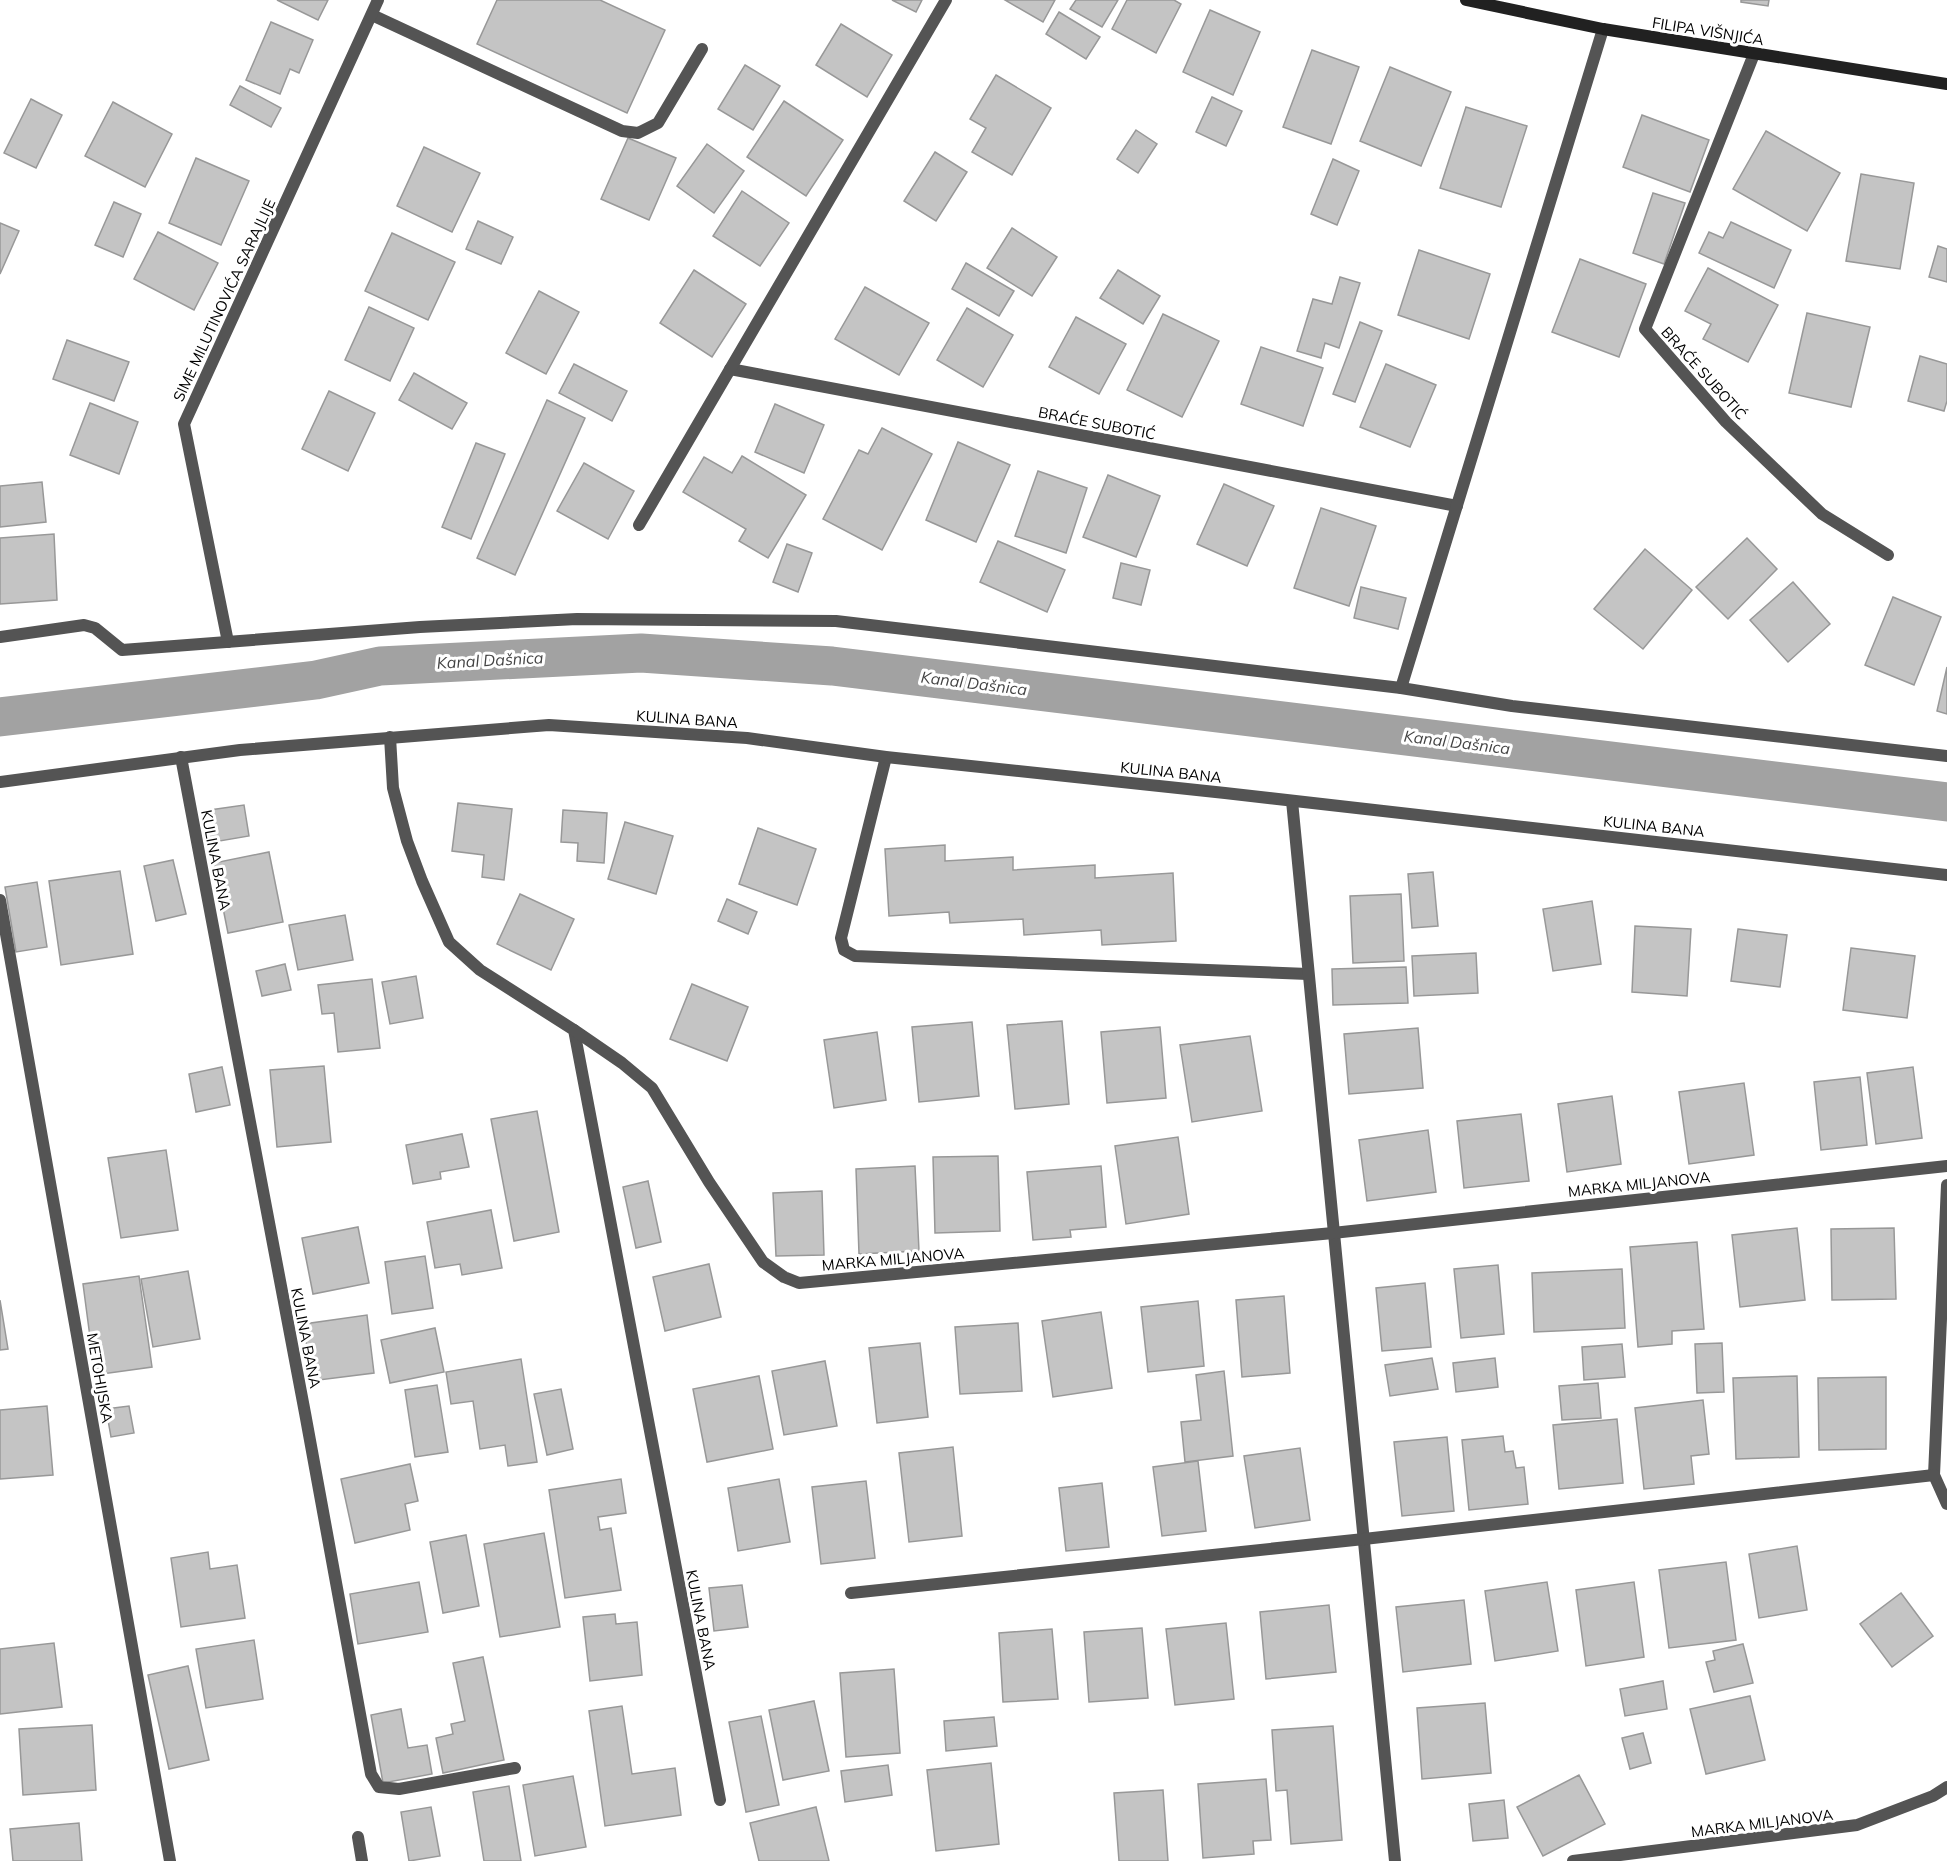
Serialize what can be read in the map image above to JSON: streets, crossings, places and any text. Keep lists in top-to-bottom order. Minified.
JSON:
{"streets":{"main road":["FILIPA VIŠNJIĆA"],"street":["SIME MILUTINOVIĆA SARAJLIJE","BRAĆE SUBOTIĆ","KULINA BANA","MARKA MILJANOVA","METOHIJSKA"]},"crossings":[["FILIPA VIŠNJIĆA","BRAĆE SUBOTIĆ"],["KULINA BANA","MARKA MILJANOVA"]],"water":["Kanal Dašnica"]}
